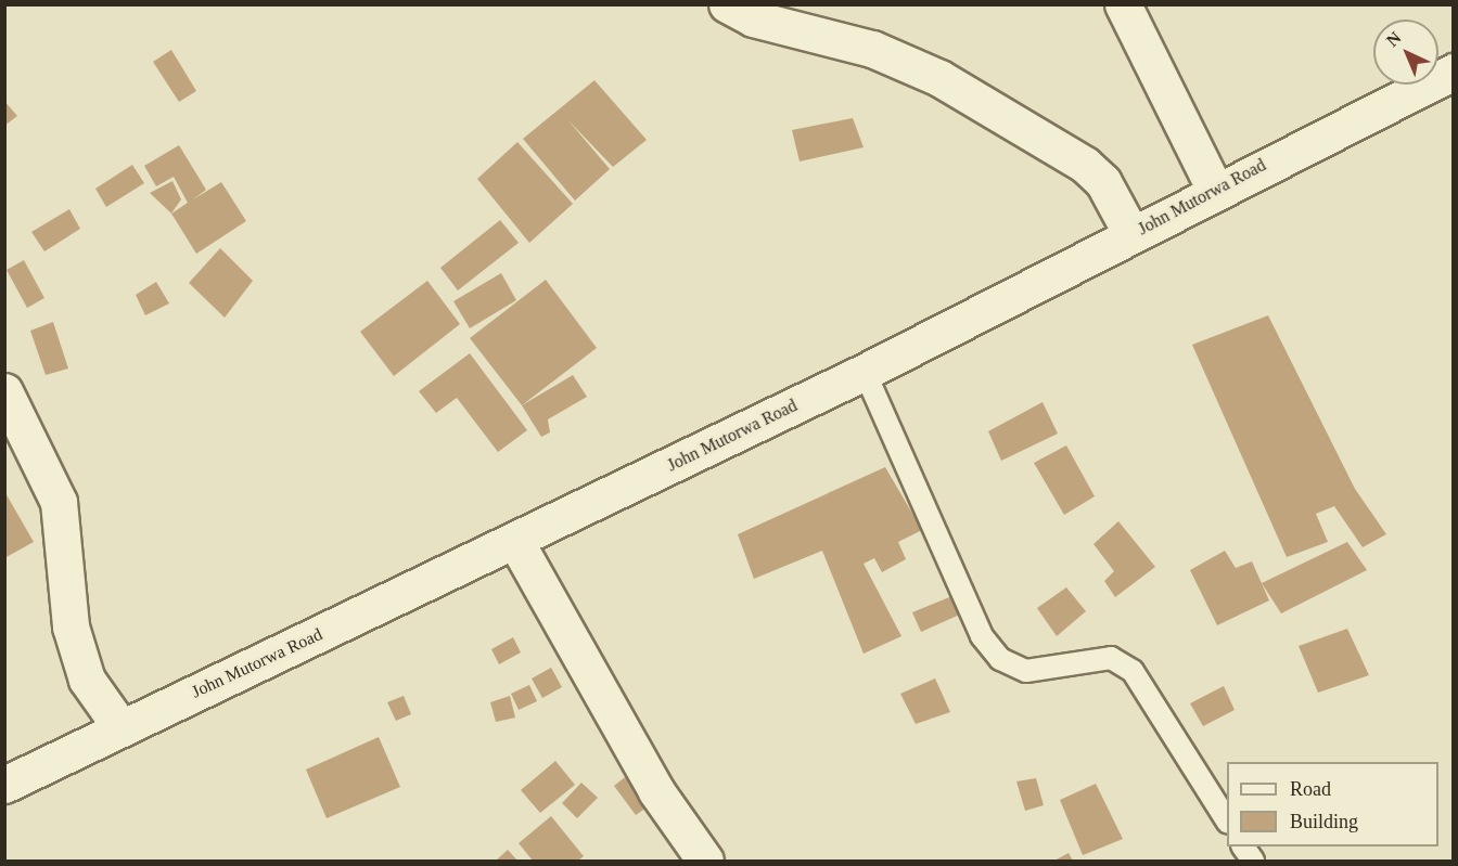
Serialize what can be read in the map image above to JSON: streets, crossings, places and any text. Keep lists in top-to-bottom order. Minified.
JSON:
{"streets":{"street":["John Mutorwa Road"]},"legend":["Road","Building"],"north":"top left"}
